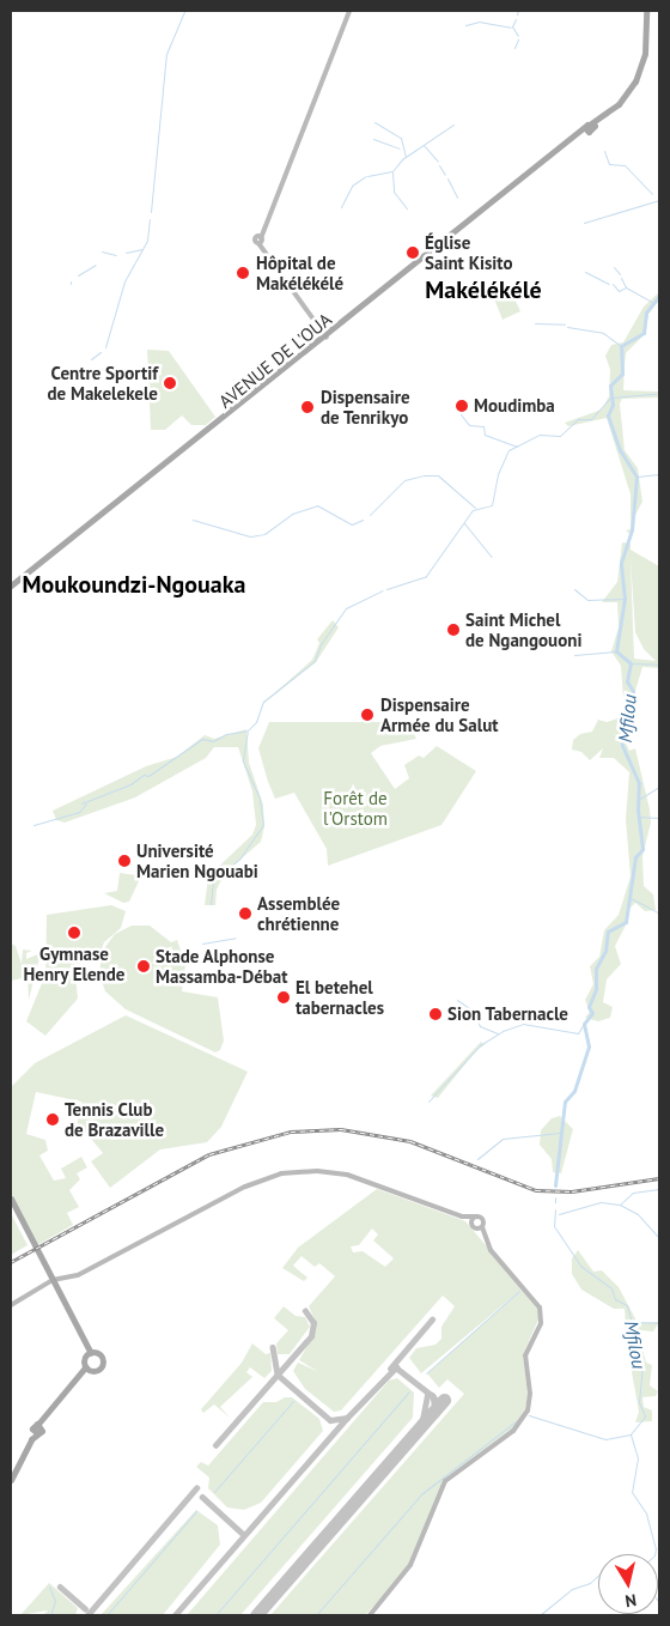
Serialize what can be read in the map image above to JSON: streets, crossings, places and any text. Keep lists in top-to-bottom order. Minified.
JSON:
{"streets":{"main road":["AVENUE DE L'OUA"]},"districts":["Makélékélé","Moukoundzi-Ngouaka"],"water":["Mfilou"],"parks":["Forêt de l'Orstom"],"places":["Église Saint Kisito","Hôpital de Makélékélé","Centre Sportif de Makelekele","Moudimba","Dispensaire de Tenrikyo","Saint Michel de Ngangouoni","Dispensaire Armée du Salut","Université Marien Ngouabi","Assemblée chrétienne","Gymnase Henry Elende","Stade Alphonse Massamba-Débat","El betehel tabernacles","Sion Tabernacle","Tennis Club de Brazaville"],"north":"bottom"}
